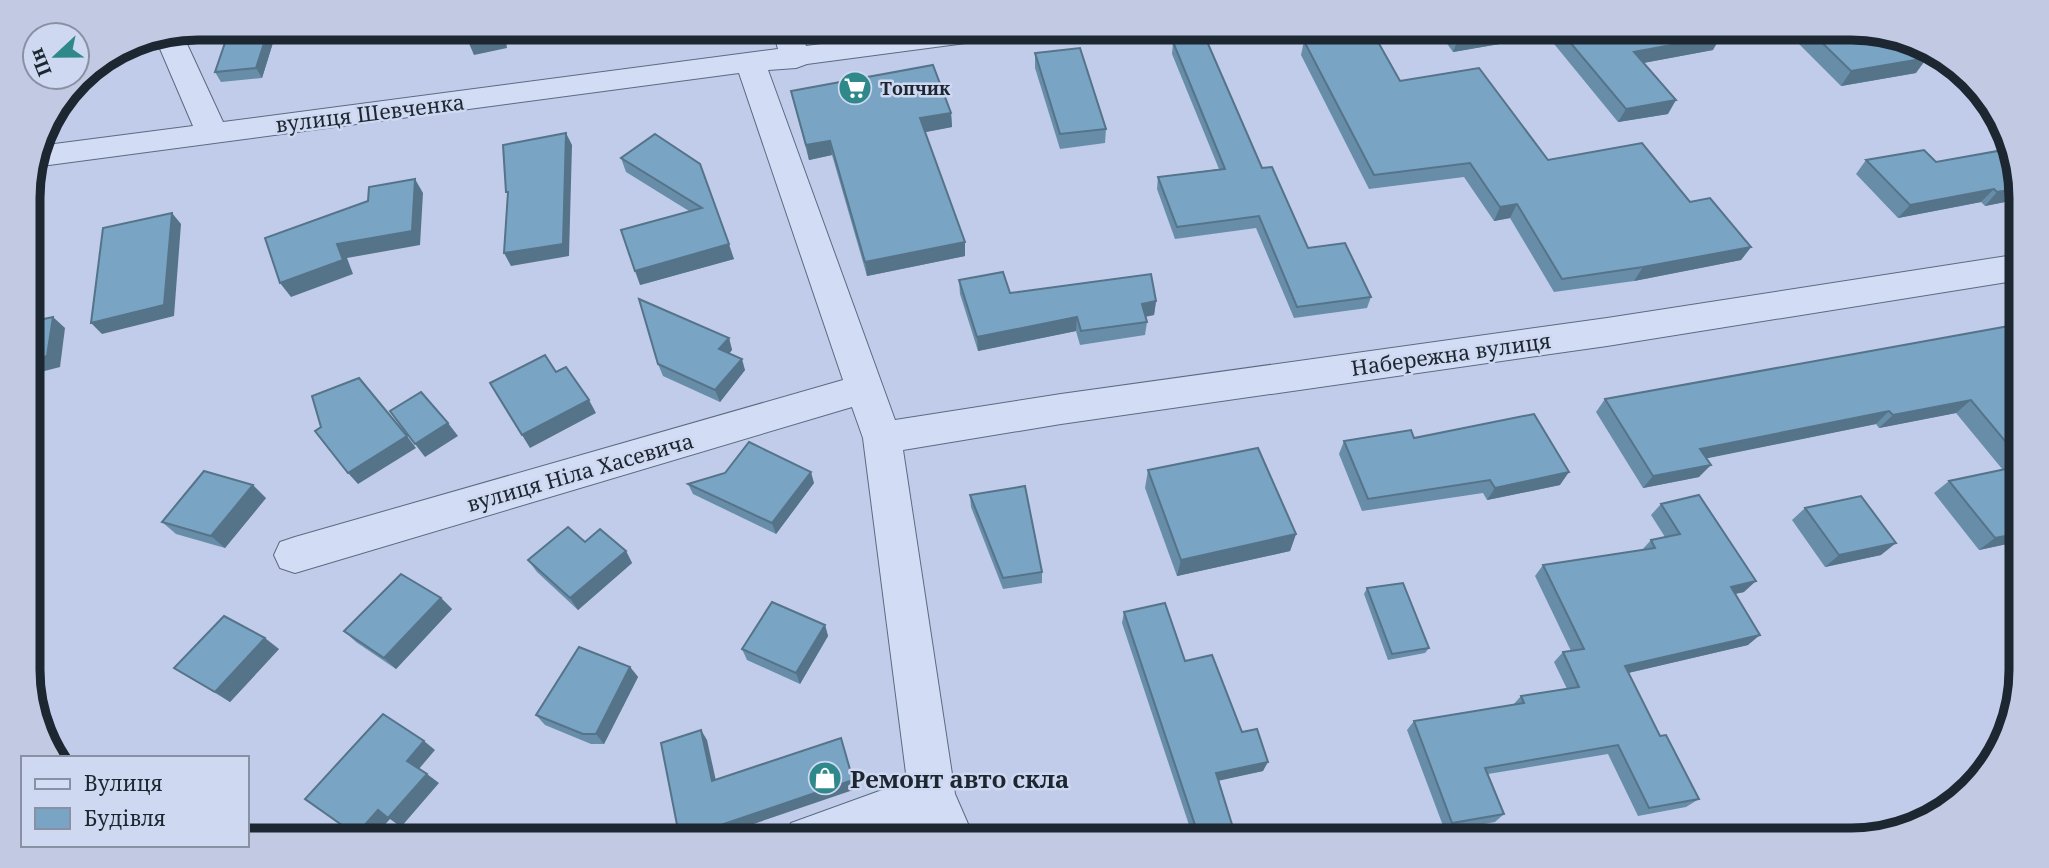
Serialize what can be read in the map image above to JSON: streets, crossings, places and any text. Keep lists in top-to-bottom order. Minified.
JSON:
{"streets":{"street":["вулиця Шевченка","Набережна вулиця","вулиця Ніла Хасевича"]},"places":{"supermarket":["Топчик"],"shop":["Ремонт авто скла"]},"legend":["Вулиця","Будівля"],"north":"left"}
